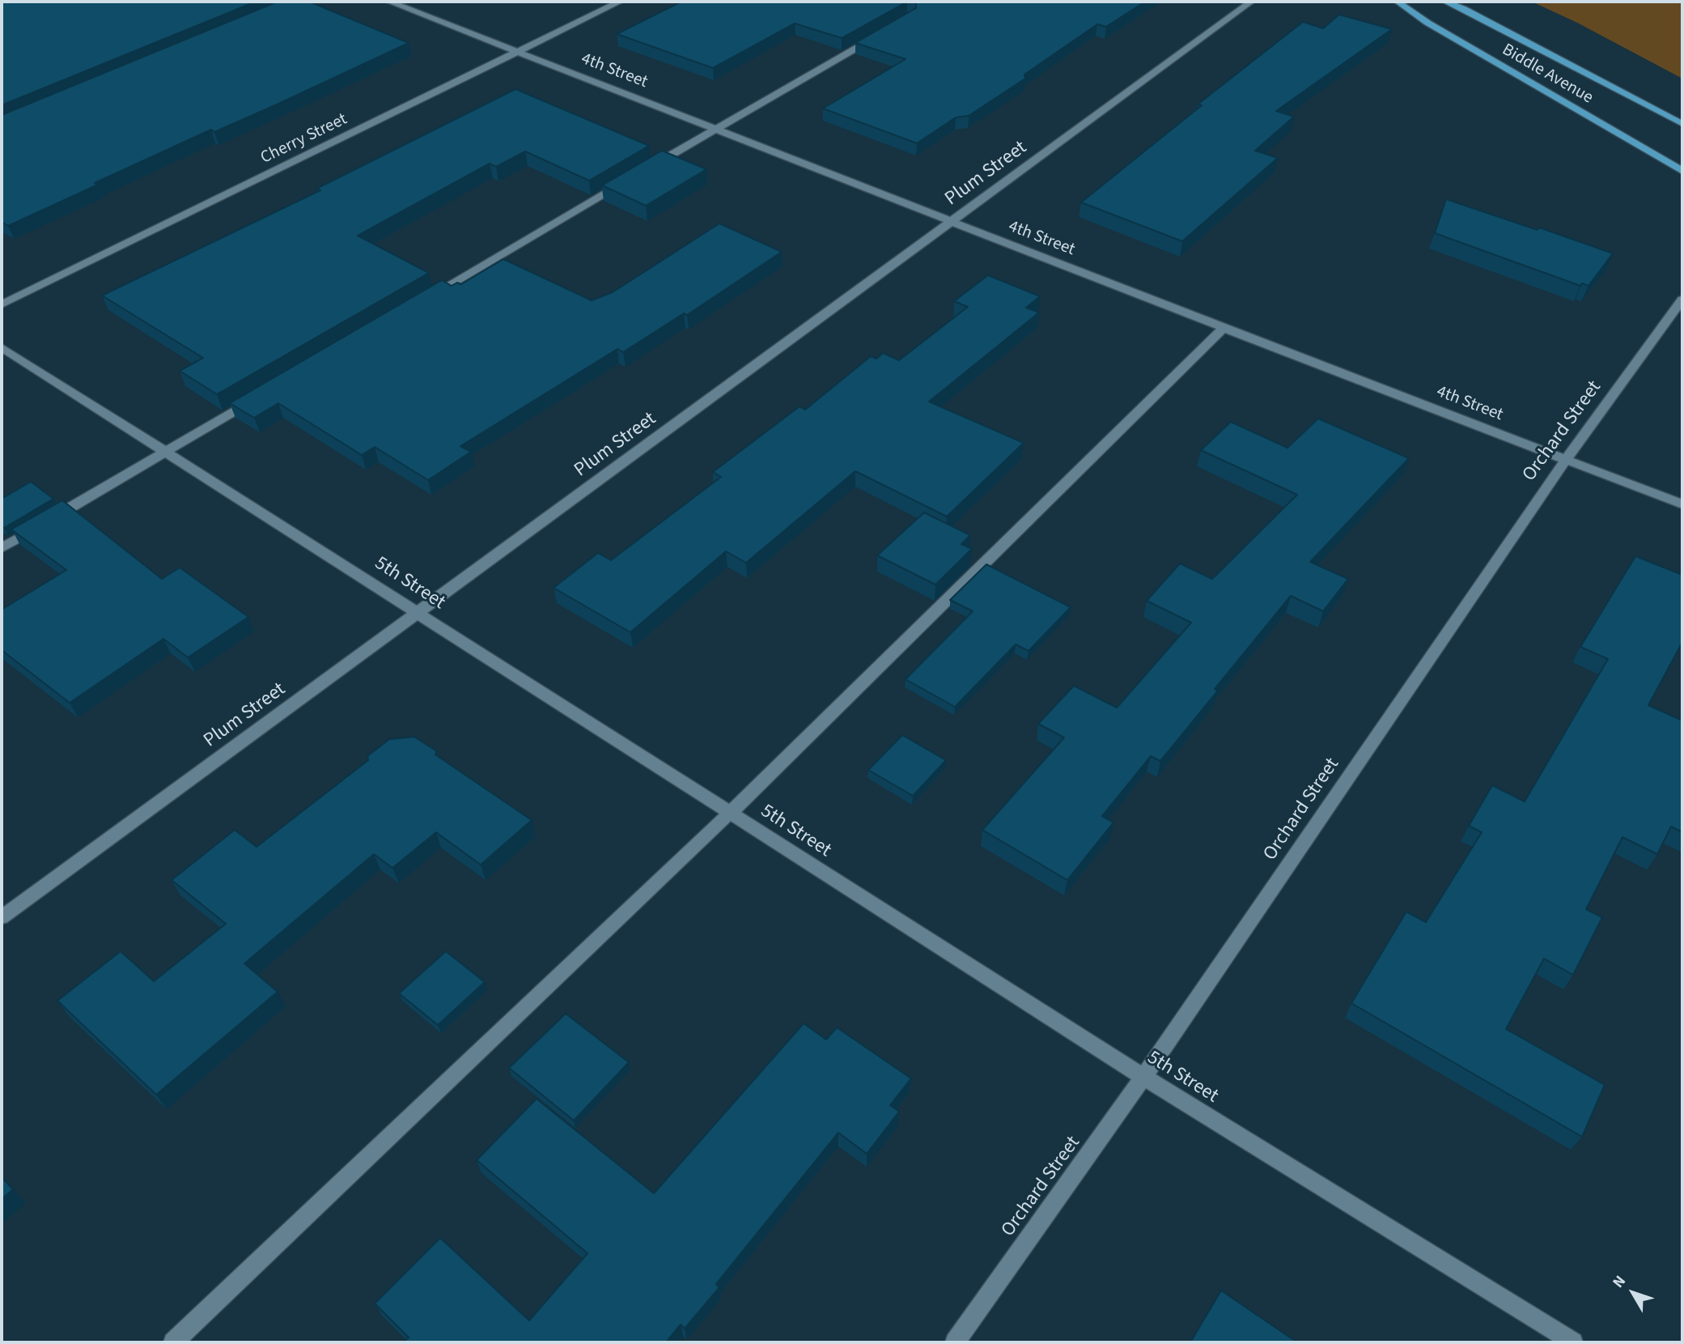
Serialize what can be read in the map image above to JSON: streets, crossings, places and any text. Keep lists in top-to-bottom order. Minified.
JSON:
{"streets":{"main road":["Biddle Avenue"],"street":["4th Street","Cherry Street","Plum Street","Orchard Street","5th Street"]},"crossings":[["4th Street","Cherry Street"],["4th Street","Plum Street"],["4th Street","Orchard Street"],["Plum Street","5th Street"],["Orchard Street","5th Street"]],"north":"top left"}
